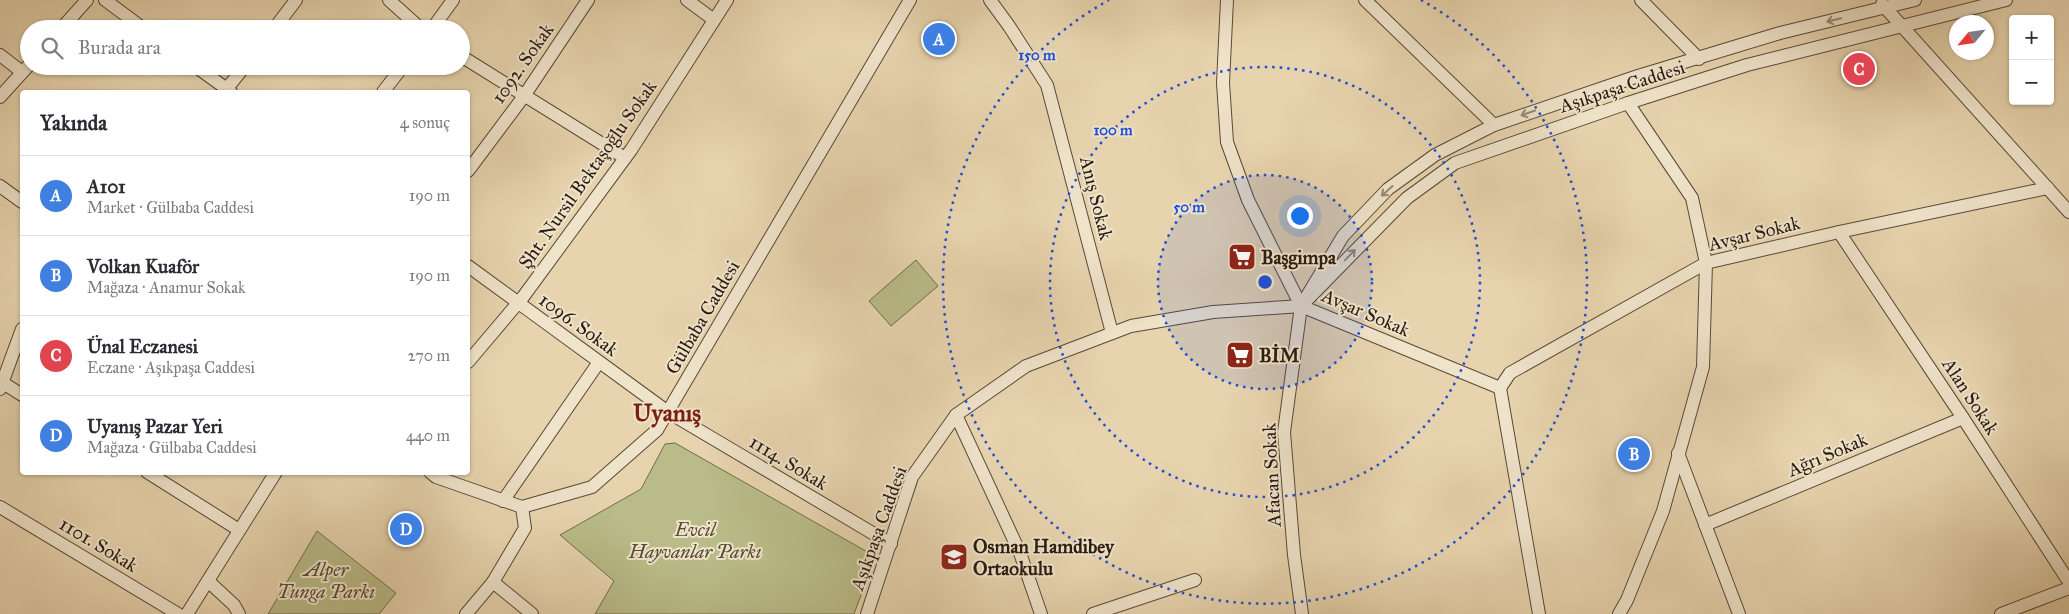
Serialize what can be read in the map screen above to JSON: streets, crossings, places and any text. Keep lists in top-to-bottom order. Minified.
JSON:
{"streets":{"street":["1092. Sokak","Aşıkpaşa Caddesi","Şht. Nursil Bektaşoğlu Sokak","Anış Sokak","Avşar Sokak","Gülbaba Caddesi","1096. Sokak","Alan Sokak","Ağrı Sokak","1114. Sokak","Afacan Sokak","1101. Sokak"]},"crossings":[["Aşıkpaşa Caddesi","Anış Sokak"],["Aşıkpaşa Caddesi","Avşar Sokak"],["Aşıkpaşa Caddesi","1114. Sokak"],["Aşıkpaşa Caddesi","Afacan Sokak"],["Şht. Nursil Bektaşoğlu Sokak","1096. Sokak"],["Avşar Sokak","Alan Sokak"],["Avşar Sokak","Afacan Sokak"],["Gülbaba Caddesi","1096. Sokak"],["Gülbaba Caddesi","1114. Sokak"],["1096. Sokak","1114. Sokak"],["Alan Sokak","Ağrı Sokak"]],"districts":["Uyanış"],"parks":["Evcil Hayvanlar Parkı","Alper Tunga Parkı"],"places":{"supermarket":["Başgimpa","BİM"],"school or university":["Osman Hamdibey Ortaokulu"]},"north":"bottom left","page":{"map_buttons":["+","−"],"search":"Burada ara","pins":["A","C","B","D"],"heading":["Yakında","4 sonuç"],"list":[{"mark":"A","name":"A101","note":"Market · Gülbaba Caddesi","value":"190 m"},{"mark":"B","name":"Volkan Kuaför","note":"Mağaza · Anamur Sokak","value":"190 m"},{"mark":"C","name":"Ünal Eczanesi","note":"Eczane · Aşıkpaşa Caddesi","value":"270 m"},{"mark":"D","name":"Uyanış Pazar Yeri","note":"Mağaza · Gülbaba Caddesi","value":"440 m"}]},"rings":["150 m","100 m","50 m"]}
